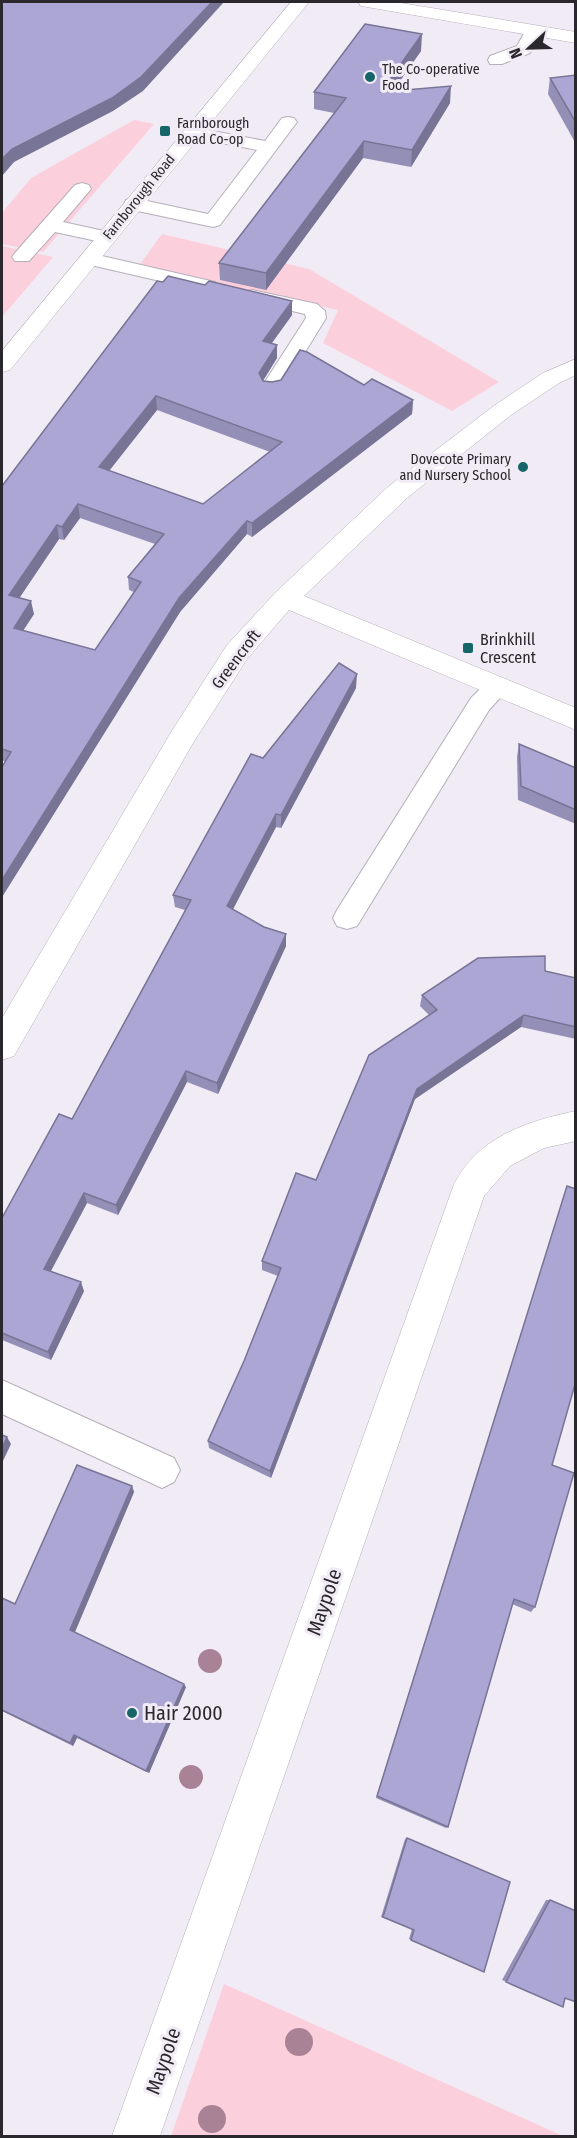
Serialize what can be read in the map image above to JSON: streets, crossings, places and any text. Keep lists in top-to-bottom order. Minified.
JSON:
{"streets":{"street":["Farnborough Road","Greencroft","Maypole"]},"places":{"other":["The Co-operative Food","Dovecote Primary and Nursery School","Hair 2000"],"transit":["Farnborough Road Co-op","Brinkhill Crescent"]},"north":"left"}
